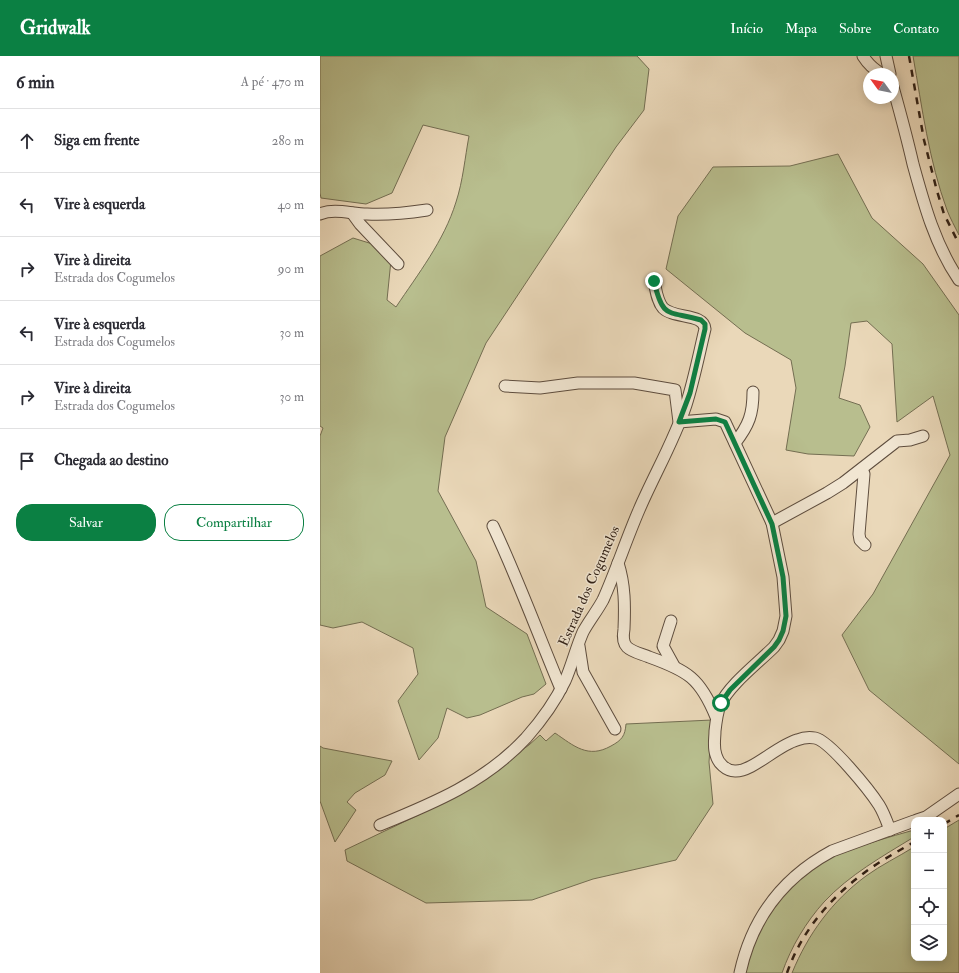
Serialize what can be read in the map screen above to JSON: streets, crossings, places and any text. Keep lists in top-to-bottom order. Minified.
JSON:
{"streets":{"street":["Estrada dos Cogumelos"]},"north":"top left","page":{"header":"Gridwalk","nav":["Início","Mapa","Sobre","Contato"],"heading":["6 min","A pé · 470 m"],"list":[["Siga em frente","280 m"],["Vire à esquerda","40 m"],["Vire à direita","Estrada dos Cogumelos","90 m"],["Vire à esquerda","Estrada dos Cogumelos","30 m"],["Vire à direita","Estrada dos Cogumelos","30 m"],"Chegada ao destino"],"buttons":["Salvar","Compartilhar"],"map_buttons":["+","−"]}}
